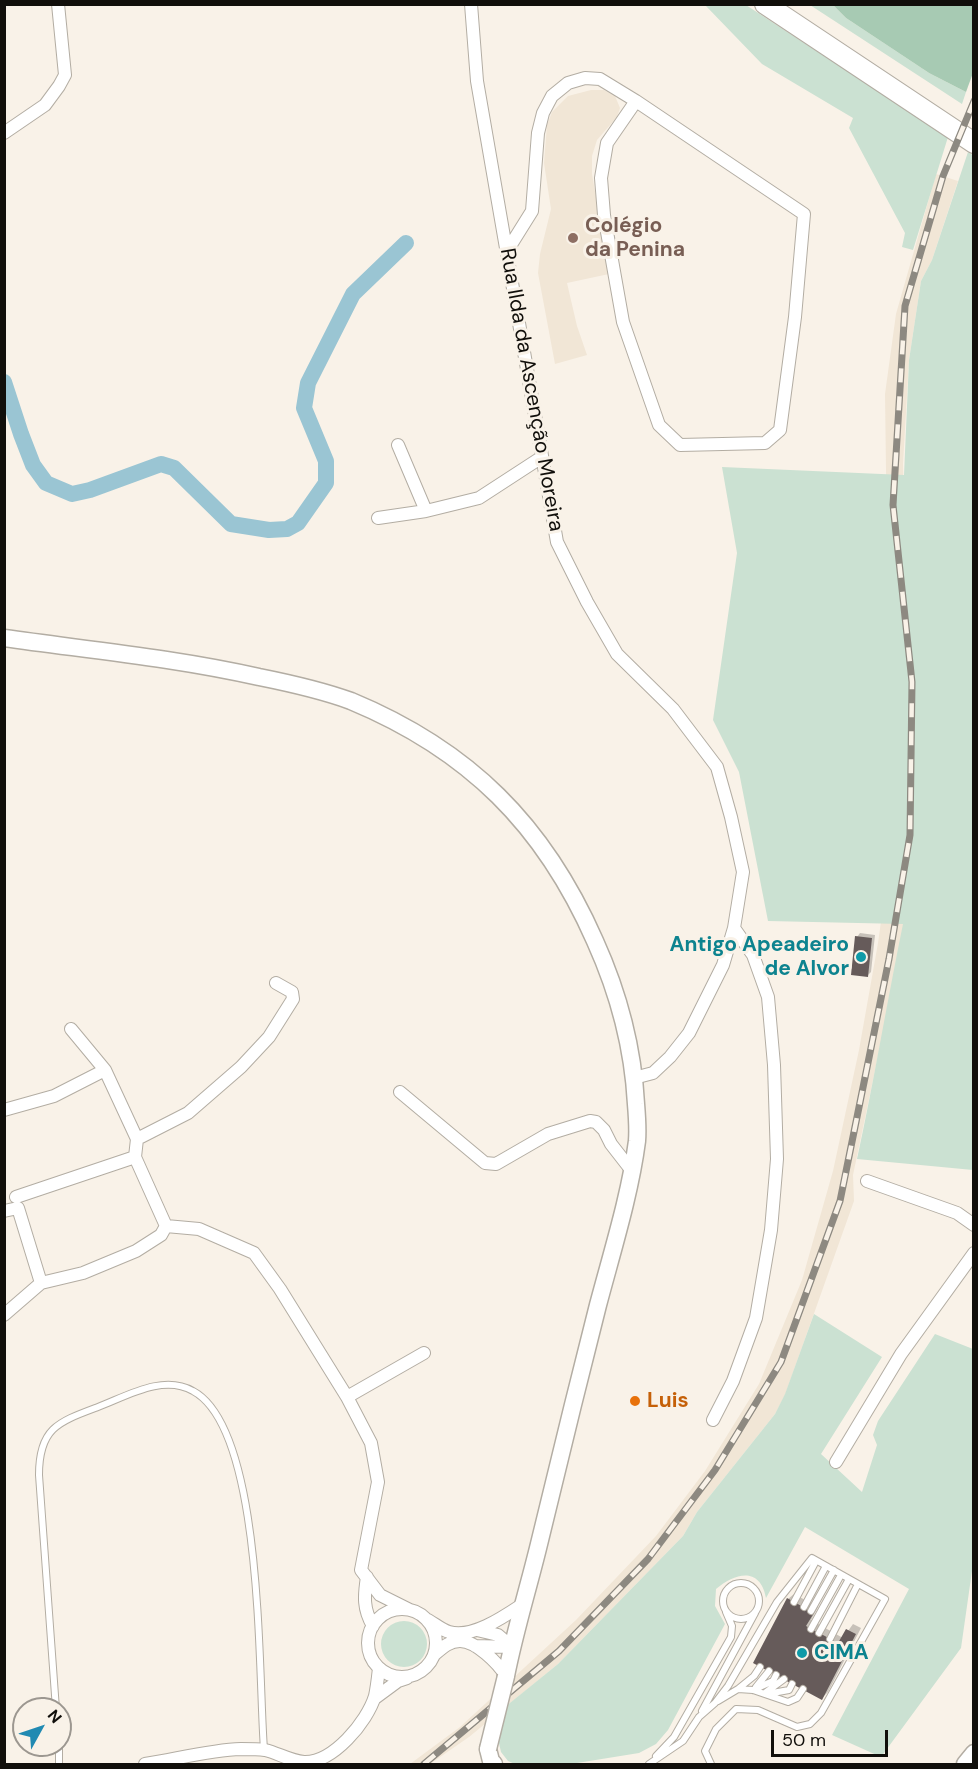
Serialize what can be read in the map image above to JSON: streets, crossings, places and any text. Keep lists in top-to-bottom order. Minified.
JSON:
{"streets":{"street":["Rua Ilda da Ascenção Moreira"]},"places":["Colégio da Penina","Antigo Apeadeiro de Alvor","Luis","CIMA"],"scale_bar":"50 m","north":"top right"}
